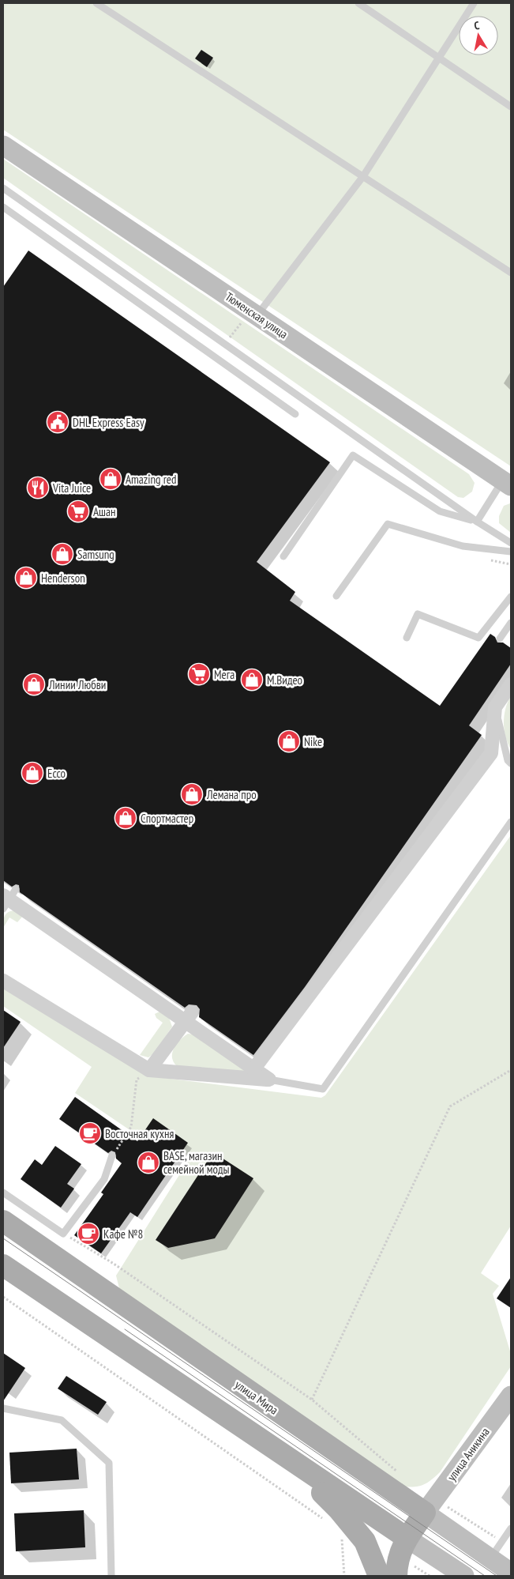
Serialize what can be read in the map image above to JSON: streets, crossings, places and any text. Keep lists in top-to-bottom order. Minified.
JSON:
{"streets":{"main road":["улица Мира"],"street":["Тюменская улица","улица Аникина"]},"crossings":[["улица Мира","улица Аникина"]],"places":{"public building":["DHL Express Easy"],"shop":["Amazing red","Samsung","Henderson","М.Видео","Линии Любви","Nike","Ecco","Лемана про","Спортмастер","BASE, магазин семейной моды"],"restaurant":["Vita Juice"],"supermarket":["Ашан","Мега"],"cafe":["Восточная кухня","Кафе №8"]},"north":"top"}
